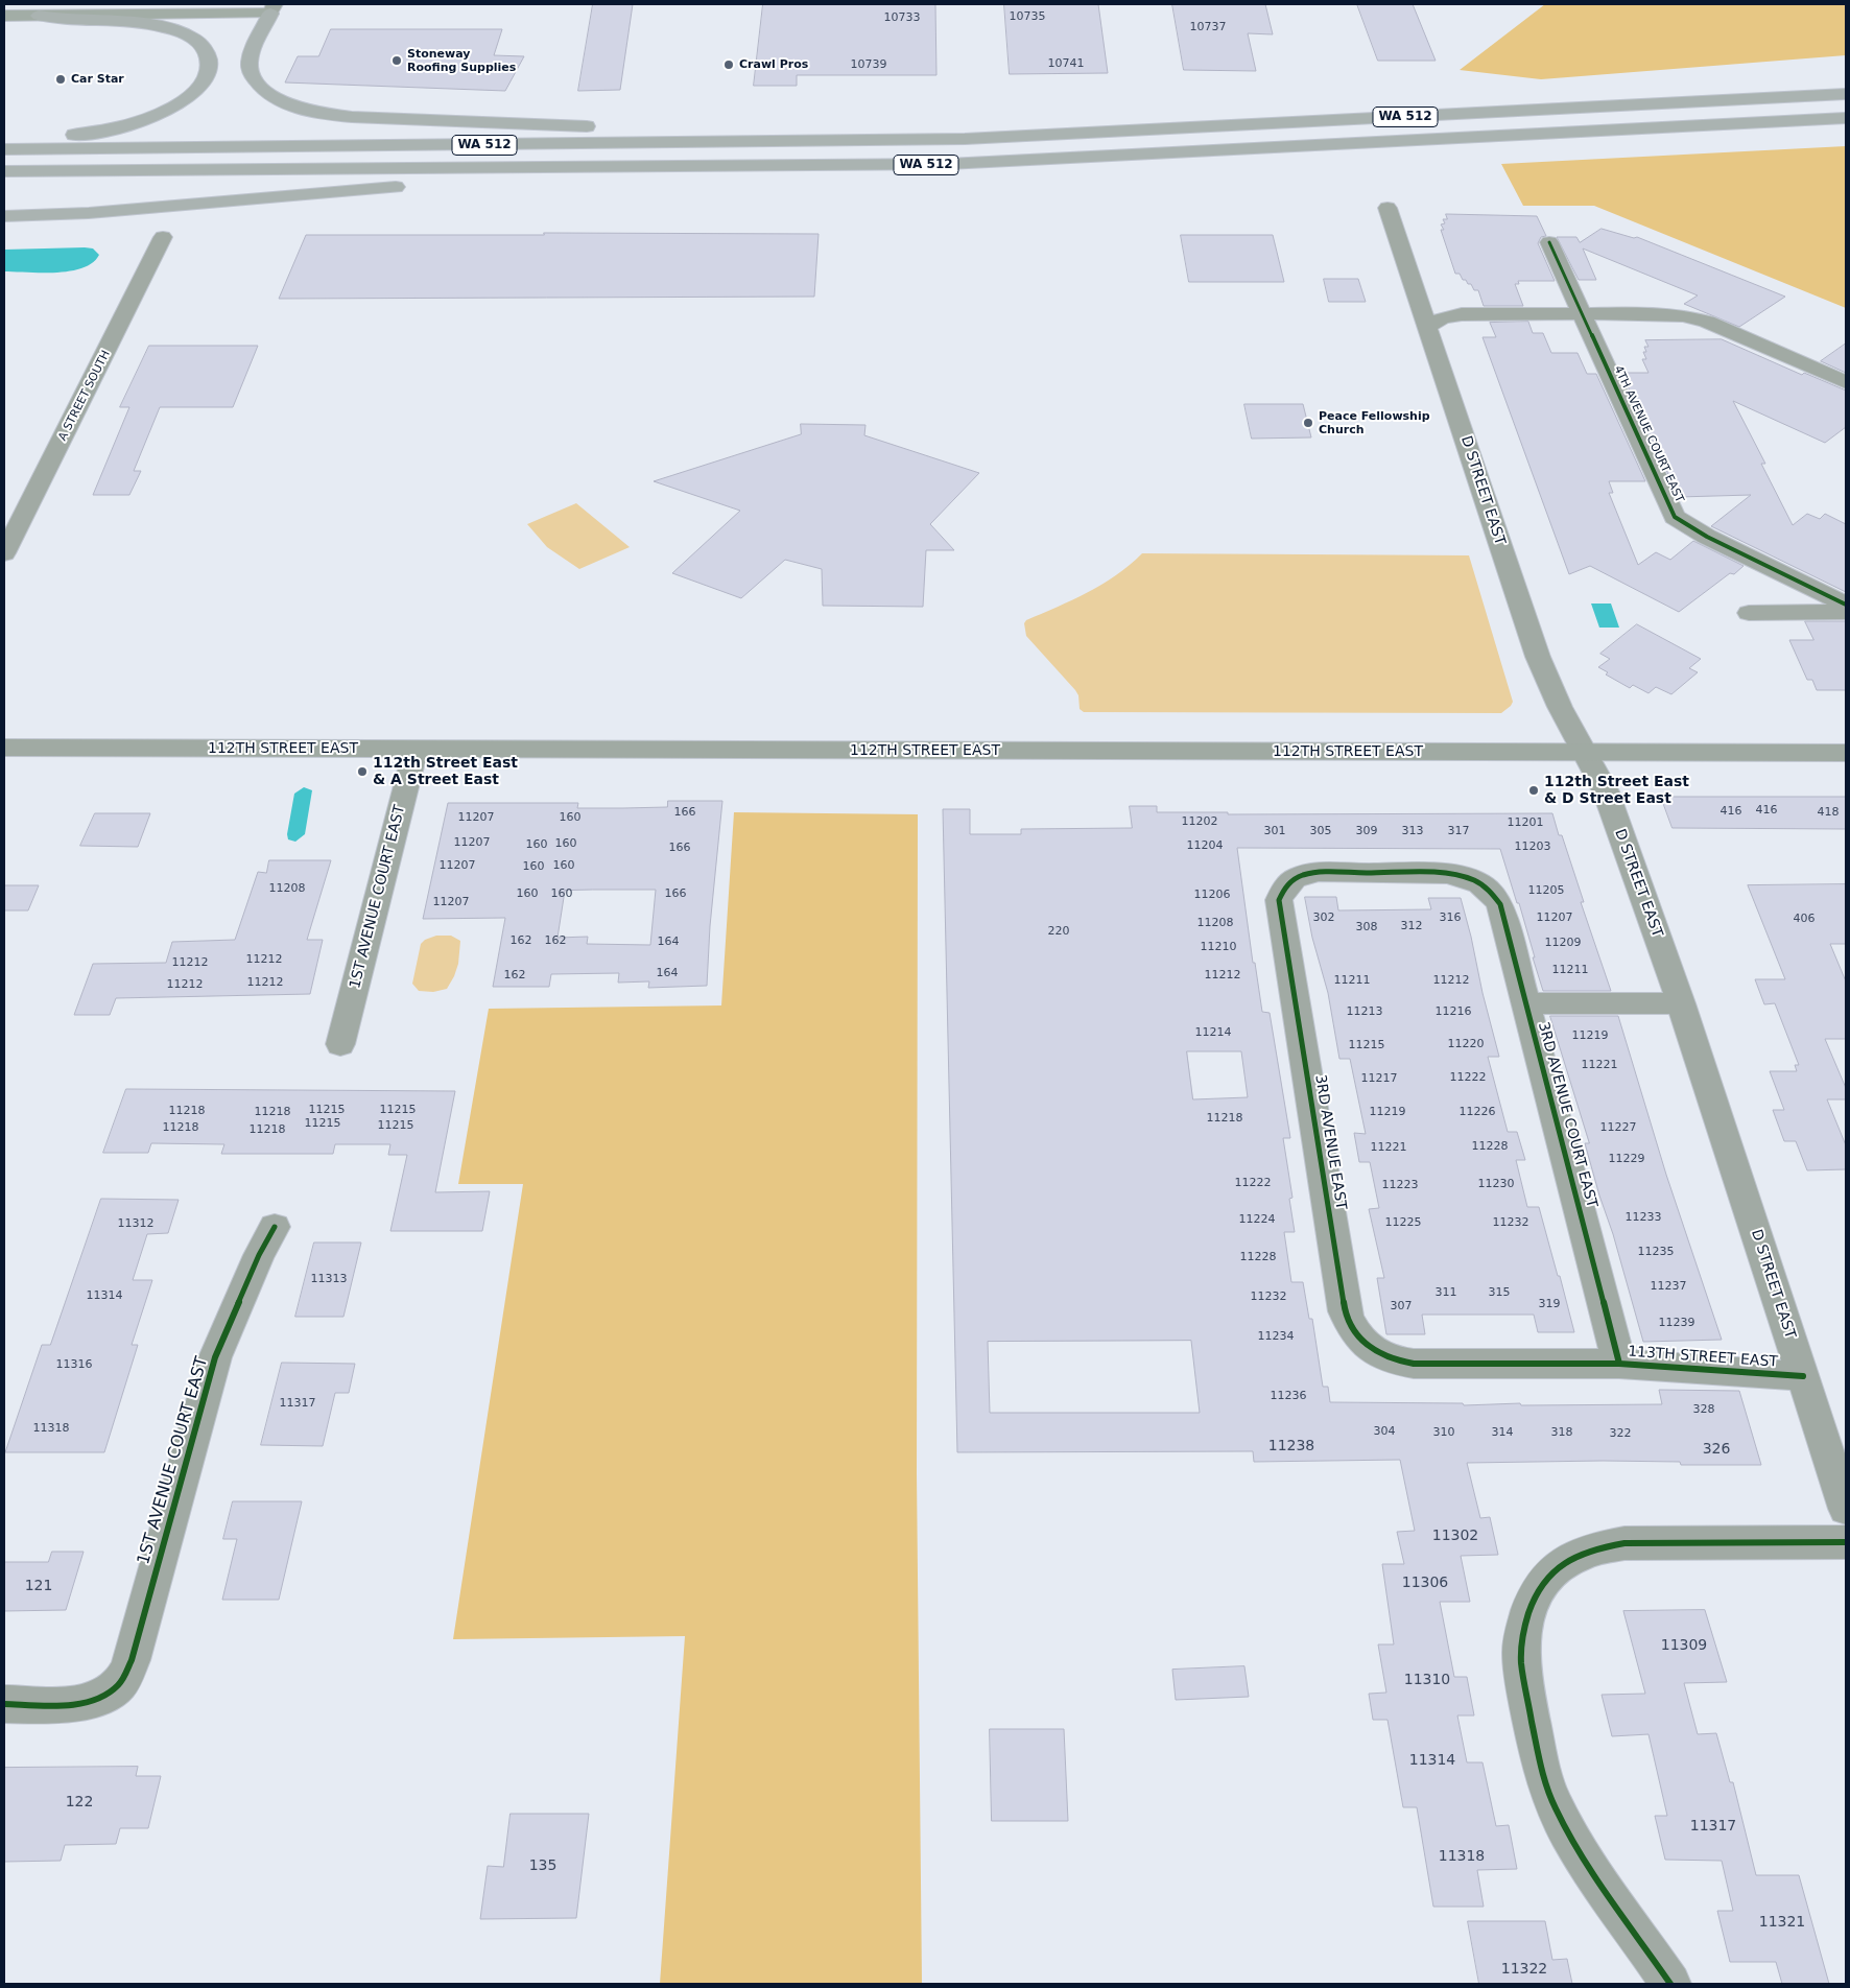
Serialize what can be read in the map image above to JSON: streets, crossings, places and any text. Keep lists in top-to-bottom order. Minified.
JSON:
{"streets":{"highway":["WA 512"],"main road":["112TH STREET EAST"],"street":["A STREET SOUTH","4TH AVENUE COURT EAST","D STREET EAST","1ST AVENUE COURT EAST","3RD AVENUE COURT EAST","3RD AVENUE EAST","113TH STREET EAST"]},"crossings":[["D STREET EAST","112TH STREET EAST"],["D STREET EAST","113TH STREET EAST"],["112TH STREET EAST","1ST AVENUE COURT EAST"],["3RD AVENUE COURT EAST","3RD AVENUE EAST"],["3RD AVENUE COURT EAST","113TH STREET EAST"],["3RD AVENUE EAST","113TH STREET EAST"]],"places":["Stoneway Roofing Supplies","Crawl Pros","Car Star","Peace Fellowship Church","112th Street East & A Street East","112th Street East & D Street East"],"house_numbers":["10735","10733","10737","10741","10739","416","416","166","418","11207","160","11202","11201","301","305","309","313","317","11207","160","160","11204","11203","166","11207","160","160","11208","11205","160","160","166","11206","11207","302","316","11207","406","11208","312","308","220","162","162","164","11209","11210","11212","11212","11211","164","162","11212","11211","11212","11212","11212","11213","11216","11214","11219","11220","11215","11221","11222","11217","11215","11215","11218","11218","11219","11226","11218","11215","11215","11218","11227","11218","11228","11221","11229","11222","11230","11223","11233","11224","11225","11232","11312","11235","11228","11313","11237","311","315","11314","11232","319","307","11239","11234","11316","11236","11317","328","11318","304","310","314","318","322","11238","326","11302","11306","121","11309","11310","11314","122","11317","11318","135","11321","11322"]}
